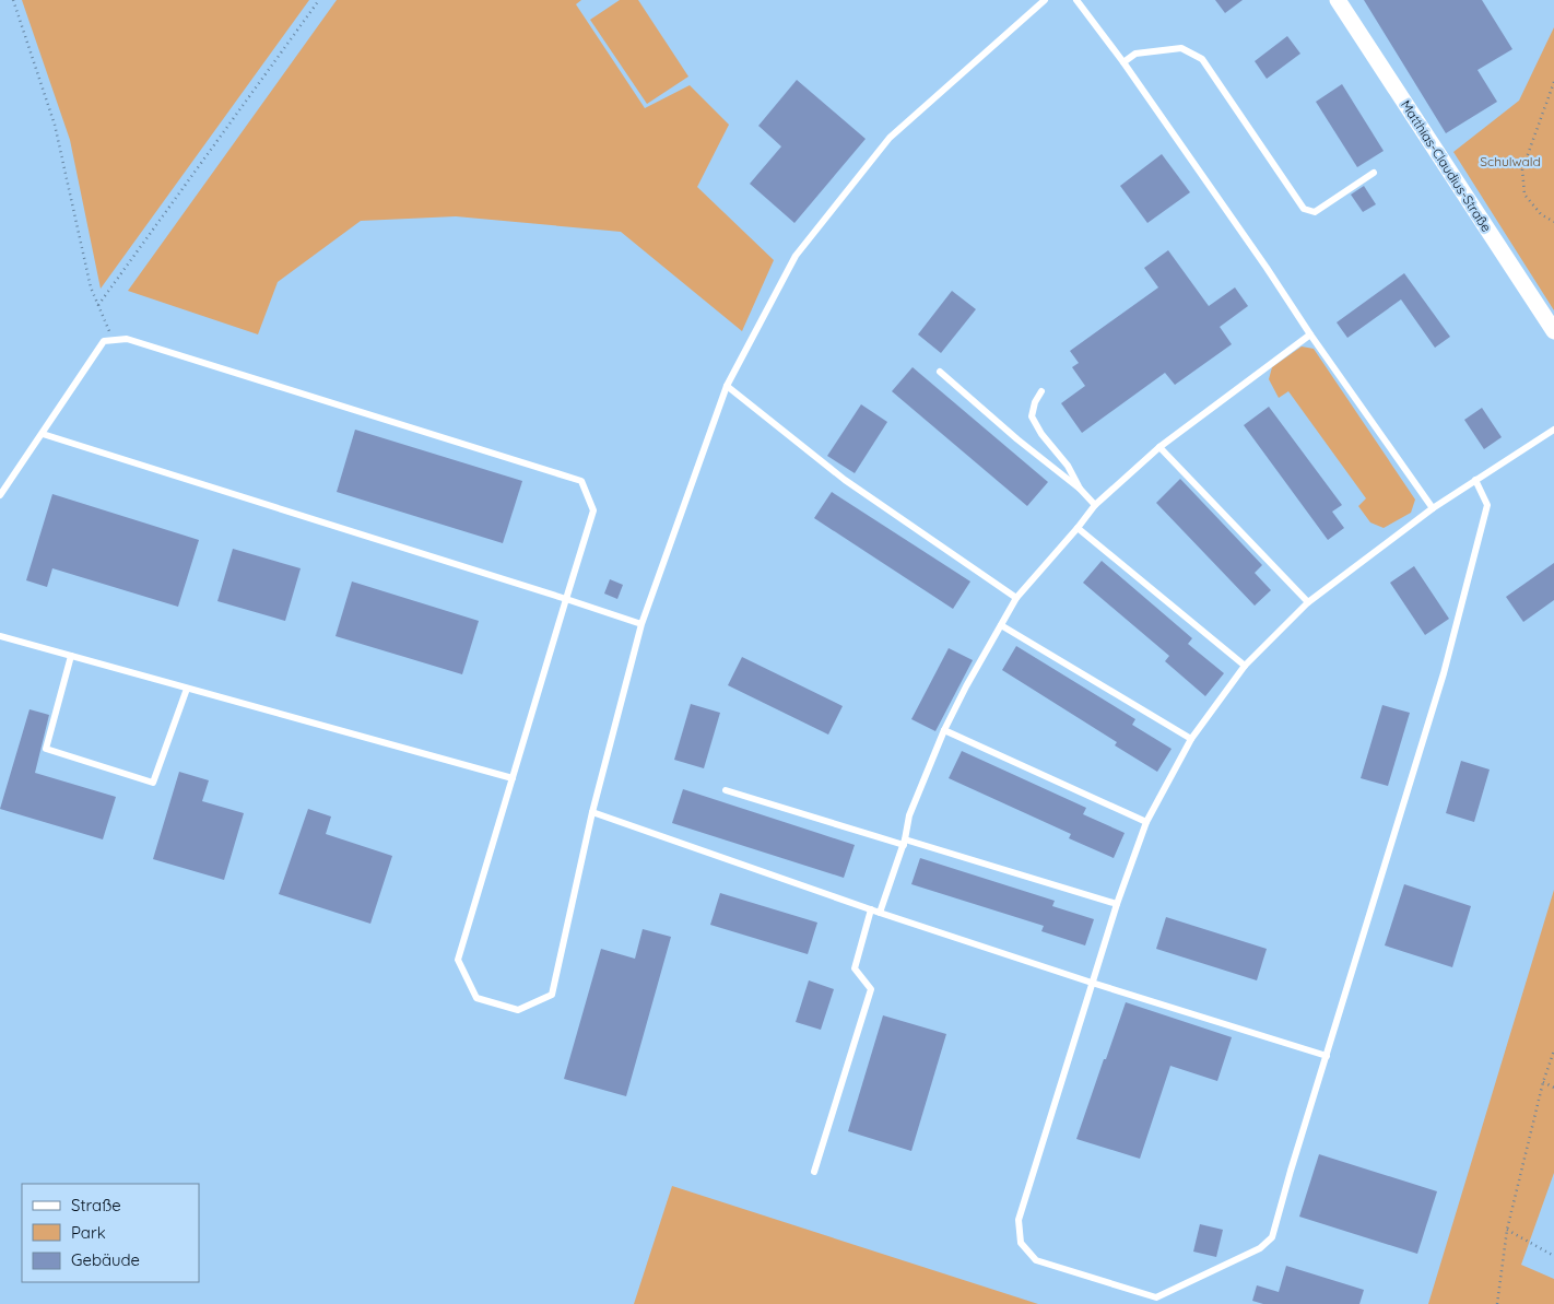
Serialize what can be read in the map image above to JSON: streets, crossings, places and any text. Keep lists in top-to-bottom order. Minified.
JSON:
{"streets":{"street":["Matthias-Claudius-Straße"]},"parks":["Schulwald"],"legend":["Straße","Park","Gebäude"]}
